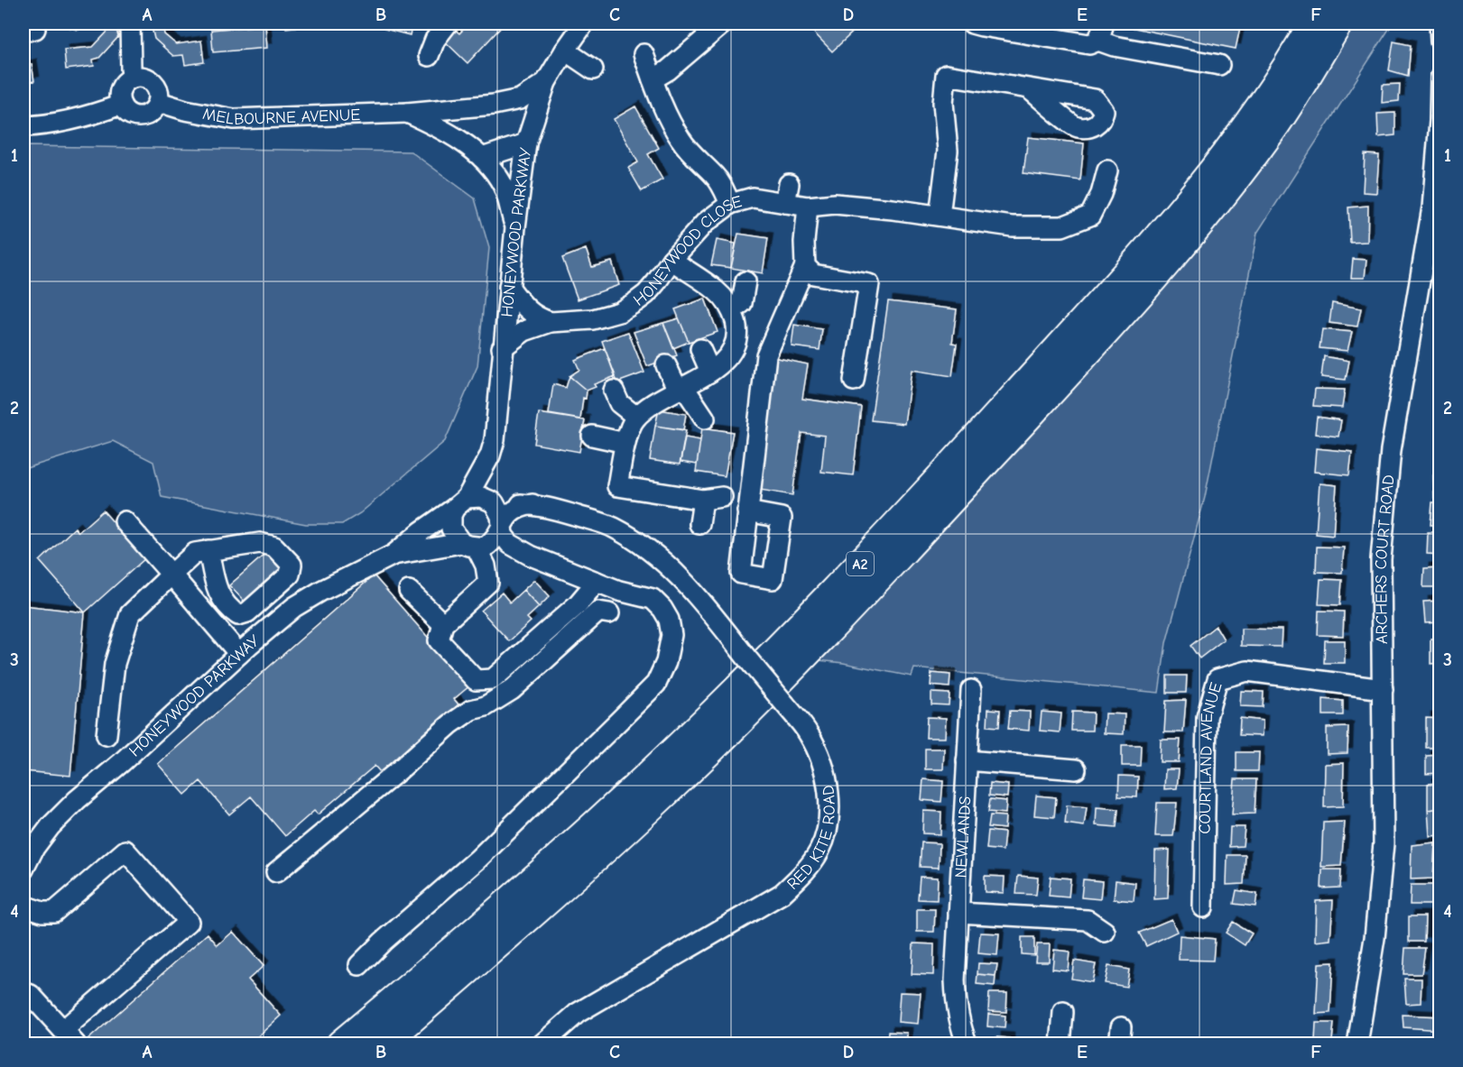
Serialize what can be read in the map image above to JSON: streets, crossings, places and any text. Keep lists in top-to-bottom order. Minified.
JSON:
{"streets":{"highway":["A2"],"street":["MELBOURNE AVENUE","HONEYWOOD PARKWAY","HONEYWOOD CLOSE","ARCHERS COURT ROAD","COURTLAND AVENUE","RED KITE ROAD","NEWLANDS"]},"crossings":[["MELBOURNE AVENUE","HONEYWOOD PARKWAY"],["HONEYWOOD PARKWAY","HONEYWOOD CLOSE"],["HONEYWOOD PARKWAY","RED KITE ROAD"],["ARCHERS COURT ROAD","COURTLAND AVENUE"]],"grid":{"columns":["A","B","C","D","E","F"],"rows":["1","2","3","4"]}}
